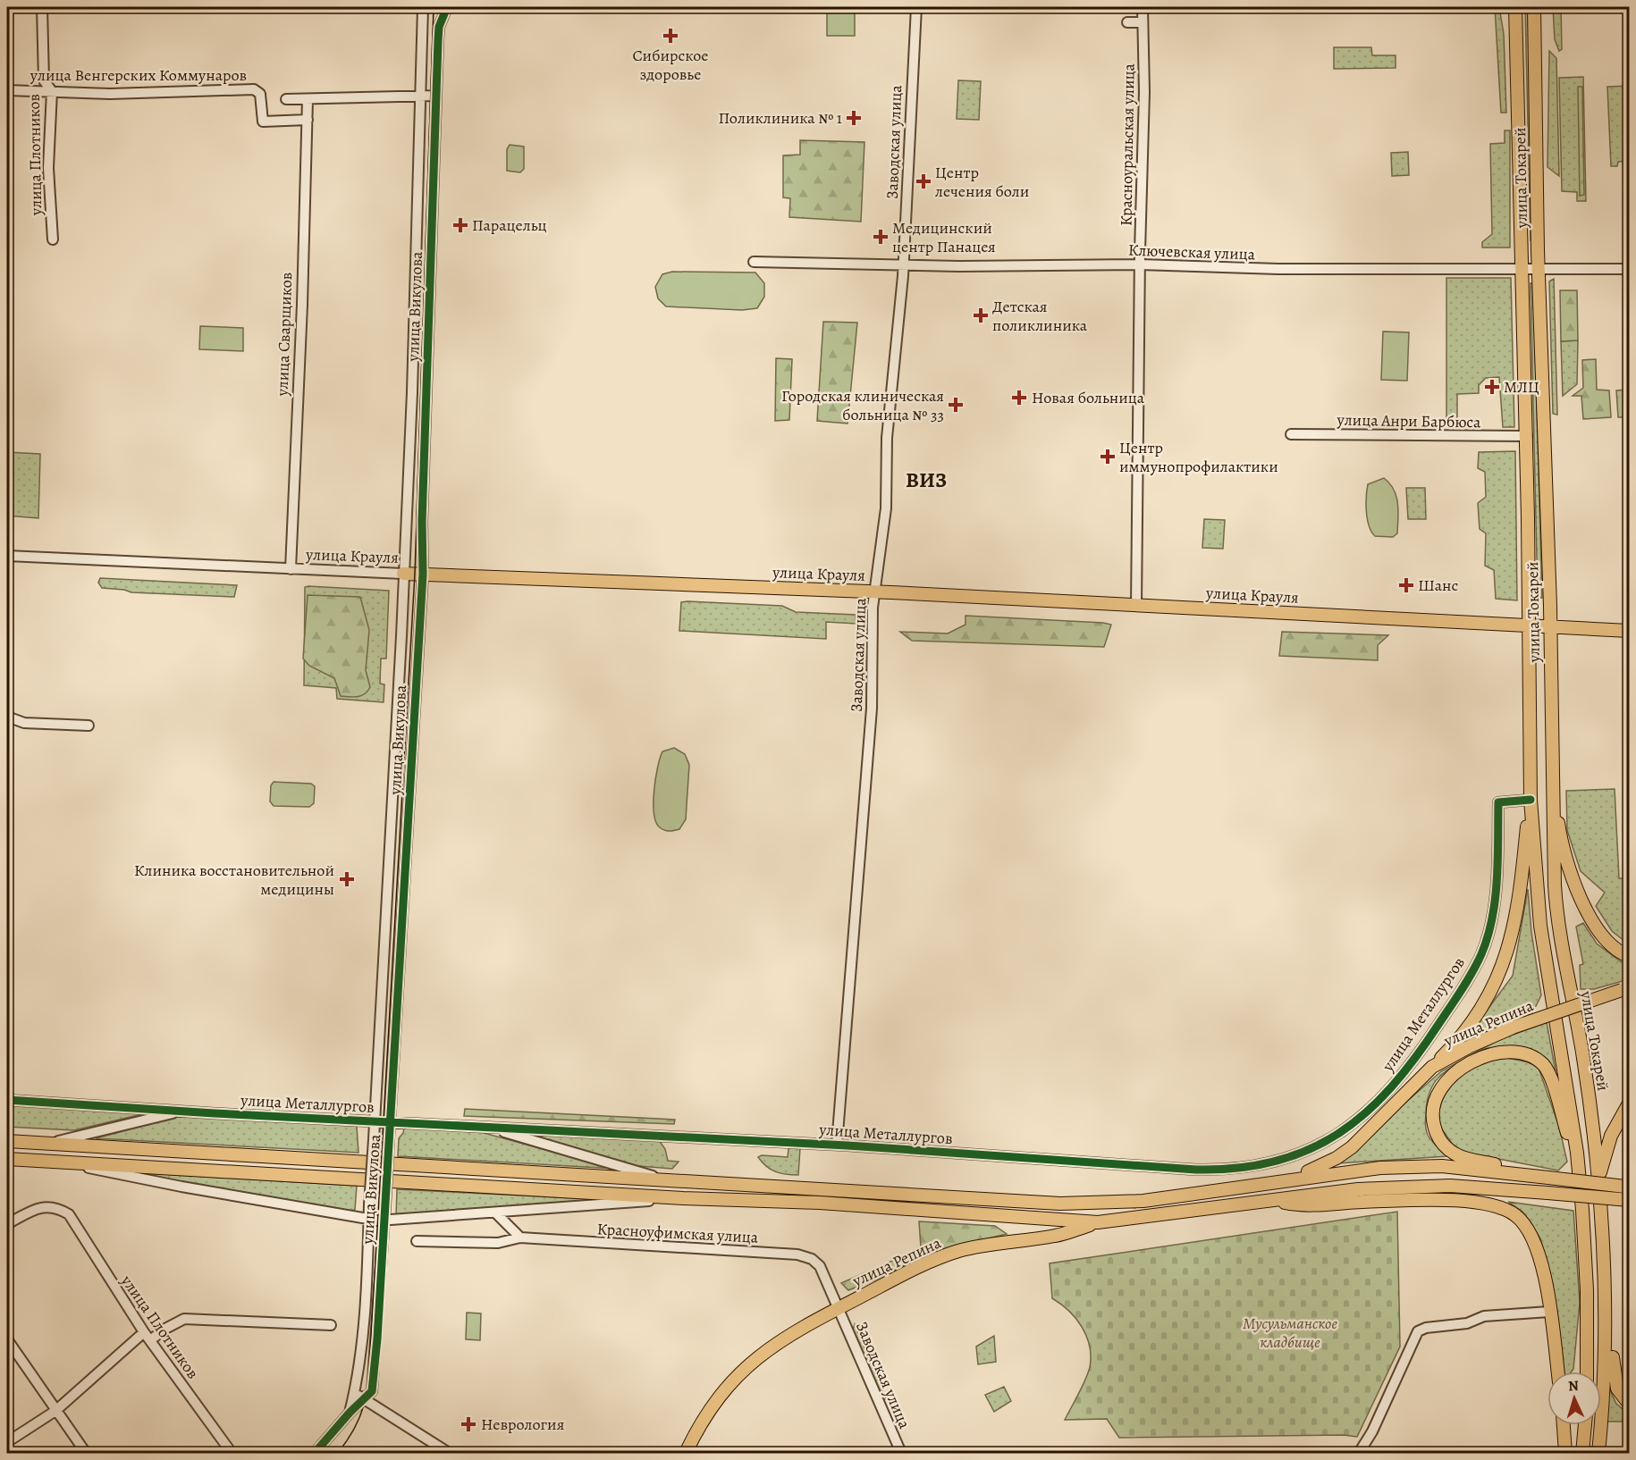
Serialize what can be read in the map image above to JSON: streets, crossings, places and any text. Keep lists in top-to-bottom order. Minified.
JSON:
{"streets":{"main road":["улица Токарей","улица Крауля","улица Репина"],"street":["улица Венгерских Коммунаров","Заводская улица","Красноуральская улица","улица Плотников","Ключевская улица","улица Викулова","улица Сварщиков","улица Анри Барбюса","улица Металлургов","Красноуфимская улица"]},"crossings":[["улица Венгерских Коммунаров","улица Плотников"],["улица Венгерских Коммунаров","улица Сварщиков"],["Заводская улица","Ключевская улица"],["Заводская улица","улица Крауля"],["Заводская улица","улица Металлургов"],["Заводская улица","улица Репина"],["Заводская улица","Красноуфимская улица"],["Красноуральская улица","Ключевская улица"],["Красноуральская улица","улица Крауля"],["улица Токарей","Ключевская улица"],["улица Токарей","улица Анри Барбюса"],["улица Токарей","улица Крауля"],["улица Токарей","улица Металлургов"],["улица Викулова","улица Крауля"],["улица Викулова","улица Металлургов"],["улица Сварщиков","улица Крауля"],["улица Репина","Красноуфимская улица"]],"districts":["ВИЗ"],"parks":["Мусульманское кладбище"],"places":{"health":["Сибирское здоровье","Поликлиника № 1","Центр лечения боли","Парацельц","Медицинский центр Панацея","Детская поликлиника","МЛЦ","Новая больница","Городская клиническая больница № 33","Центр иммунопрофилактики","Шанс","Клиника восстановительной медицины","Неврология"]},"north":"top"}
